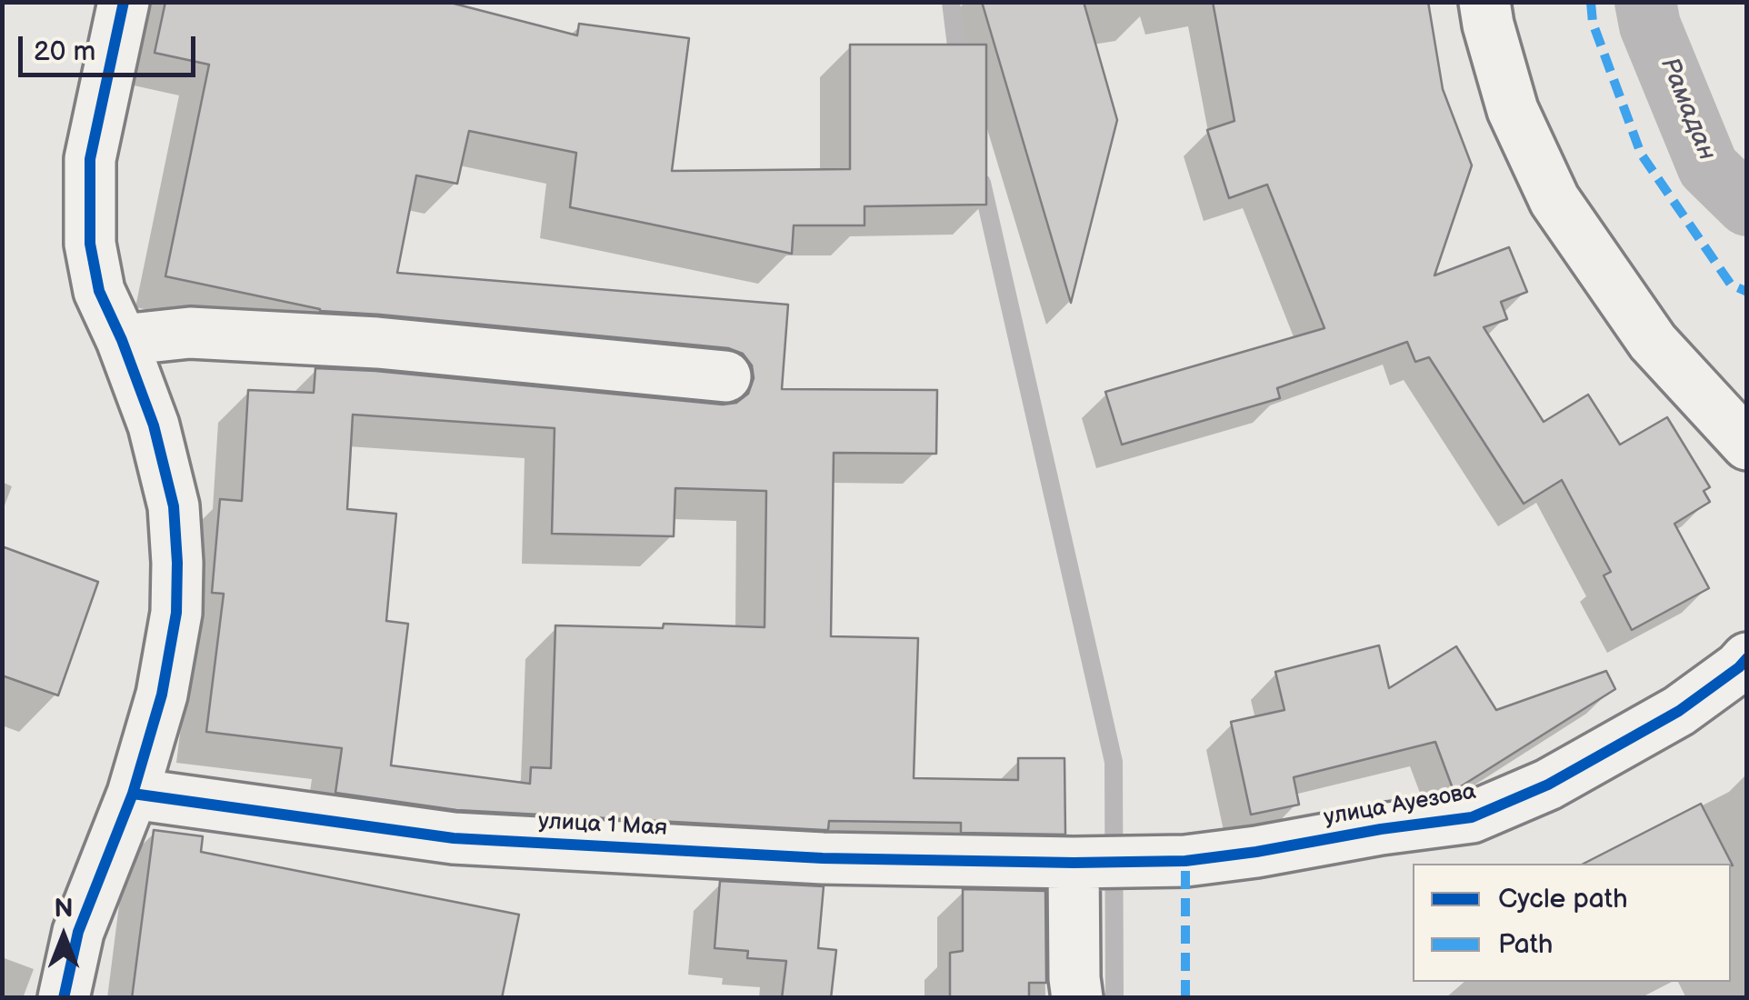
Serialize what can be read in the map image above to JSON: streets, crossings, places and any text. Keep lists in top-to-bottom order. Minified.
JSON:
{"streets":{"street":["улица Ауезова","улица 1 Мая"]},"crossings":[["улица Ауезова","улица 1 Мая"]],"water":["Рамадан"],"legend":["Cycle path","Path"],"scale_bar":"20 m","north":"top"}
